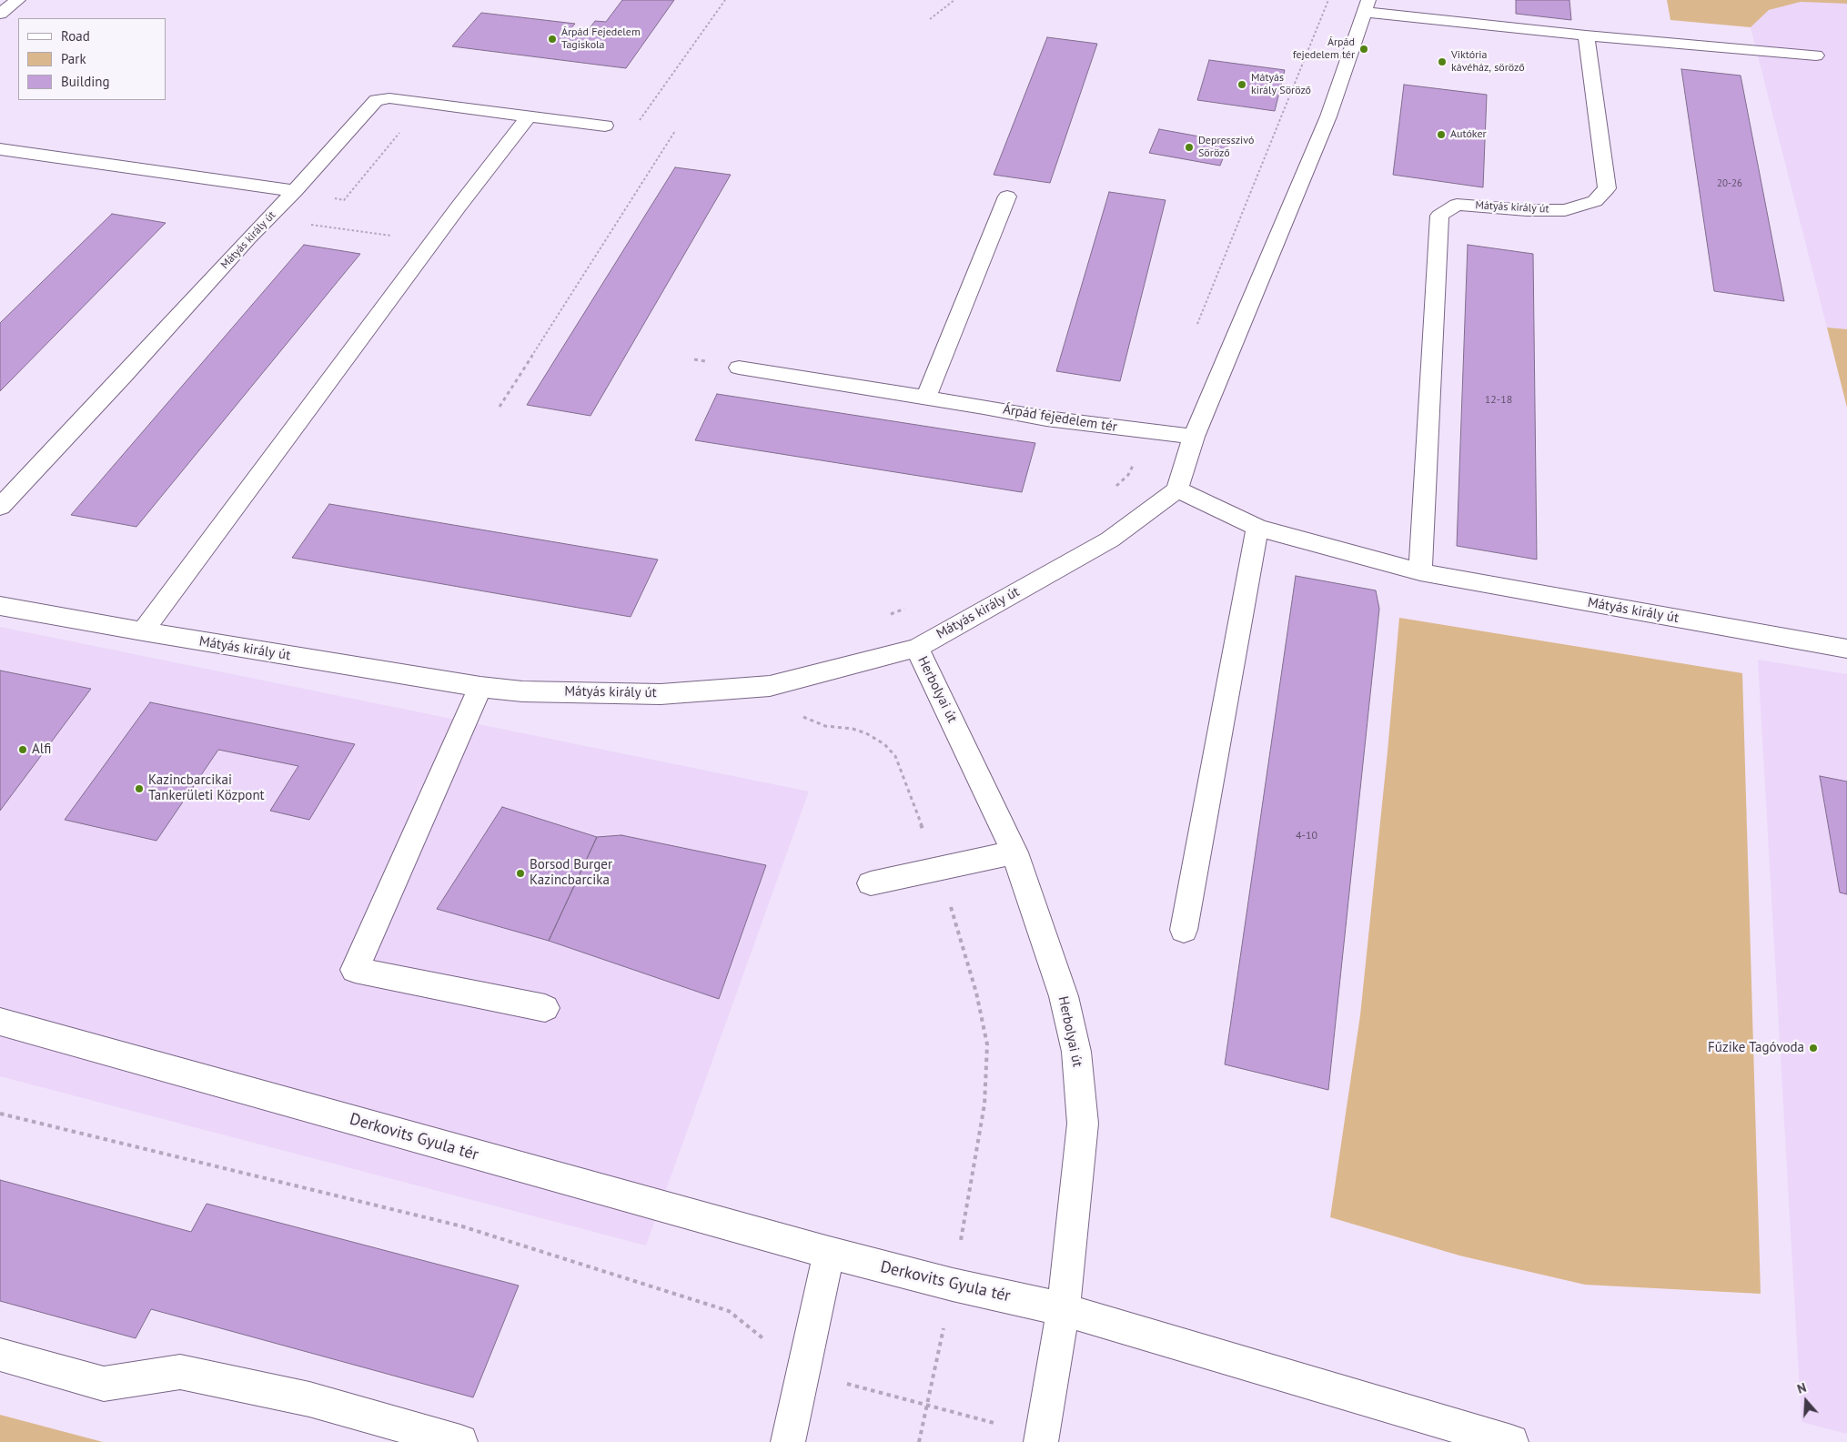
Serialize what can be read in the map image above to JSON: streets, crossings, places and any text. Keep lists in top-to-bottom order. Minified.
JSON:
{"streets":{"street":["Mátyás király út","Árpád fejedelem tér","Herbolyai út","Derkovits Gyula tér"]},"crossings":[["Mátyás király út","Herbolyai út"],["Herbolyai út","Derkovits Gyula tér"]],"places":["Árpád Fejedelem Tagiskola","Árpád fejedelem tér","Viktória kávéház, söröző","Mátyás király Söröző","Autóker","Depresszivó Söröző","Alfi","Kazincbarcikai Tankerületi Központ","Borsod Burger Kazincbarcika","Fűzike Tagóvoda"],"house_numbers":["20-26","12-18","4-10"],"legend":["Road","Park","Building"],"north":"top"}
